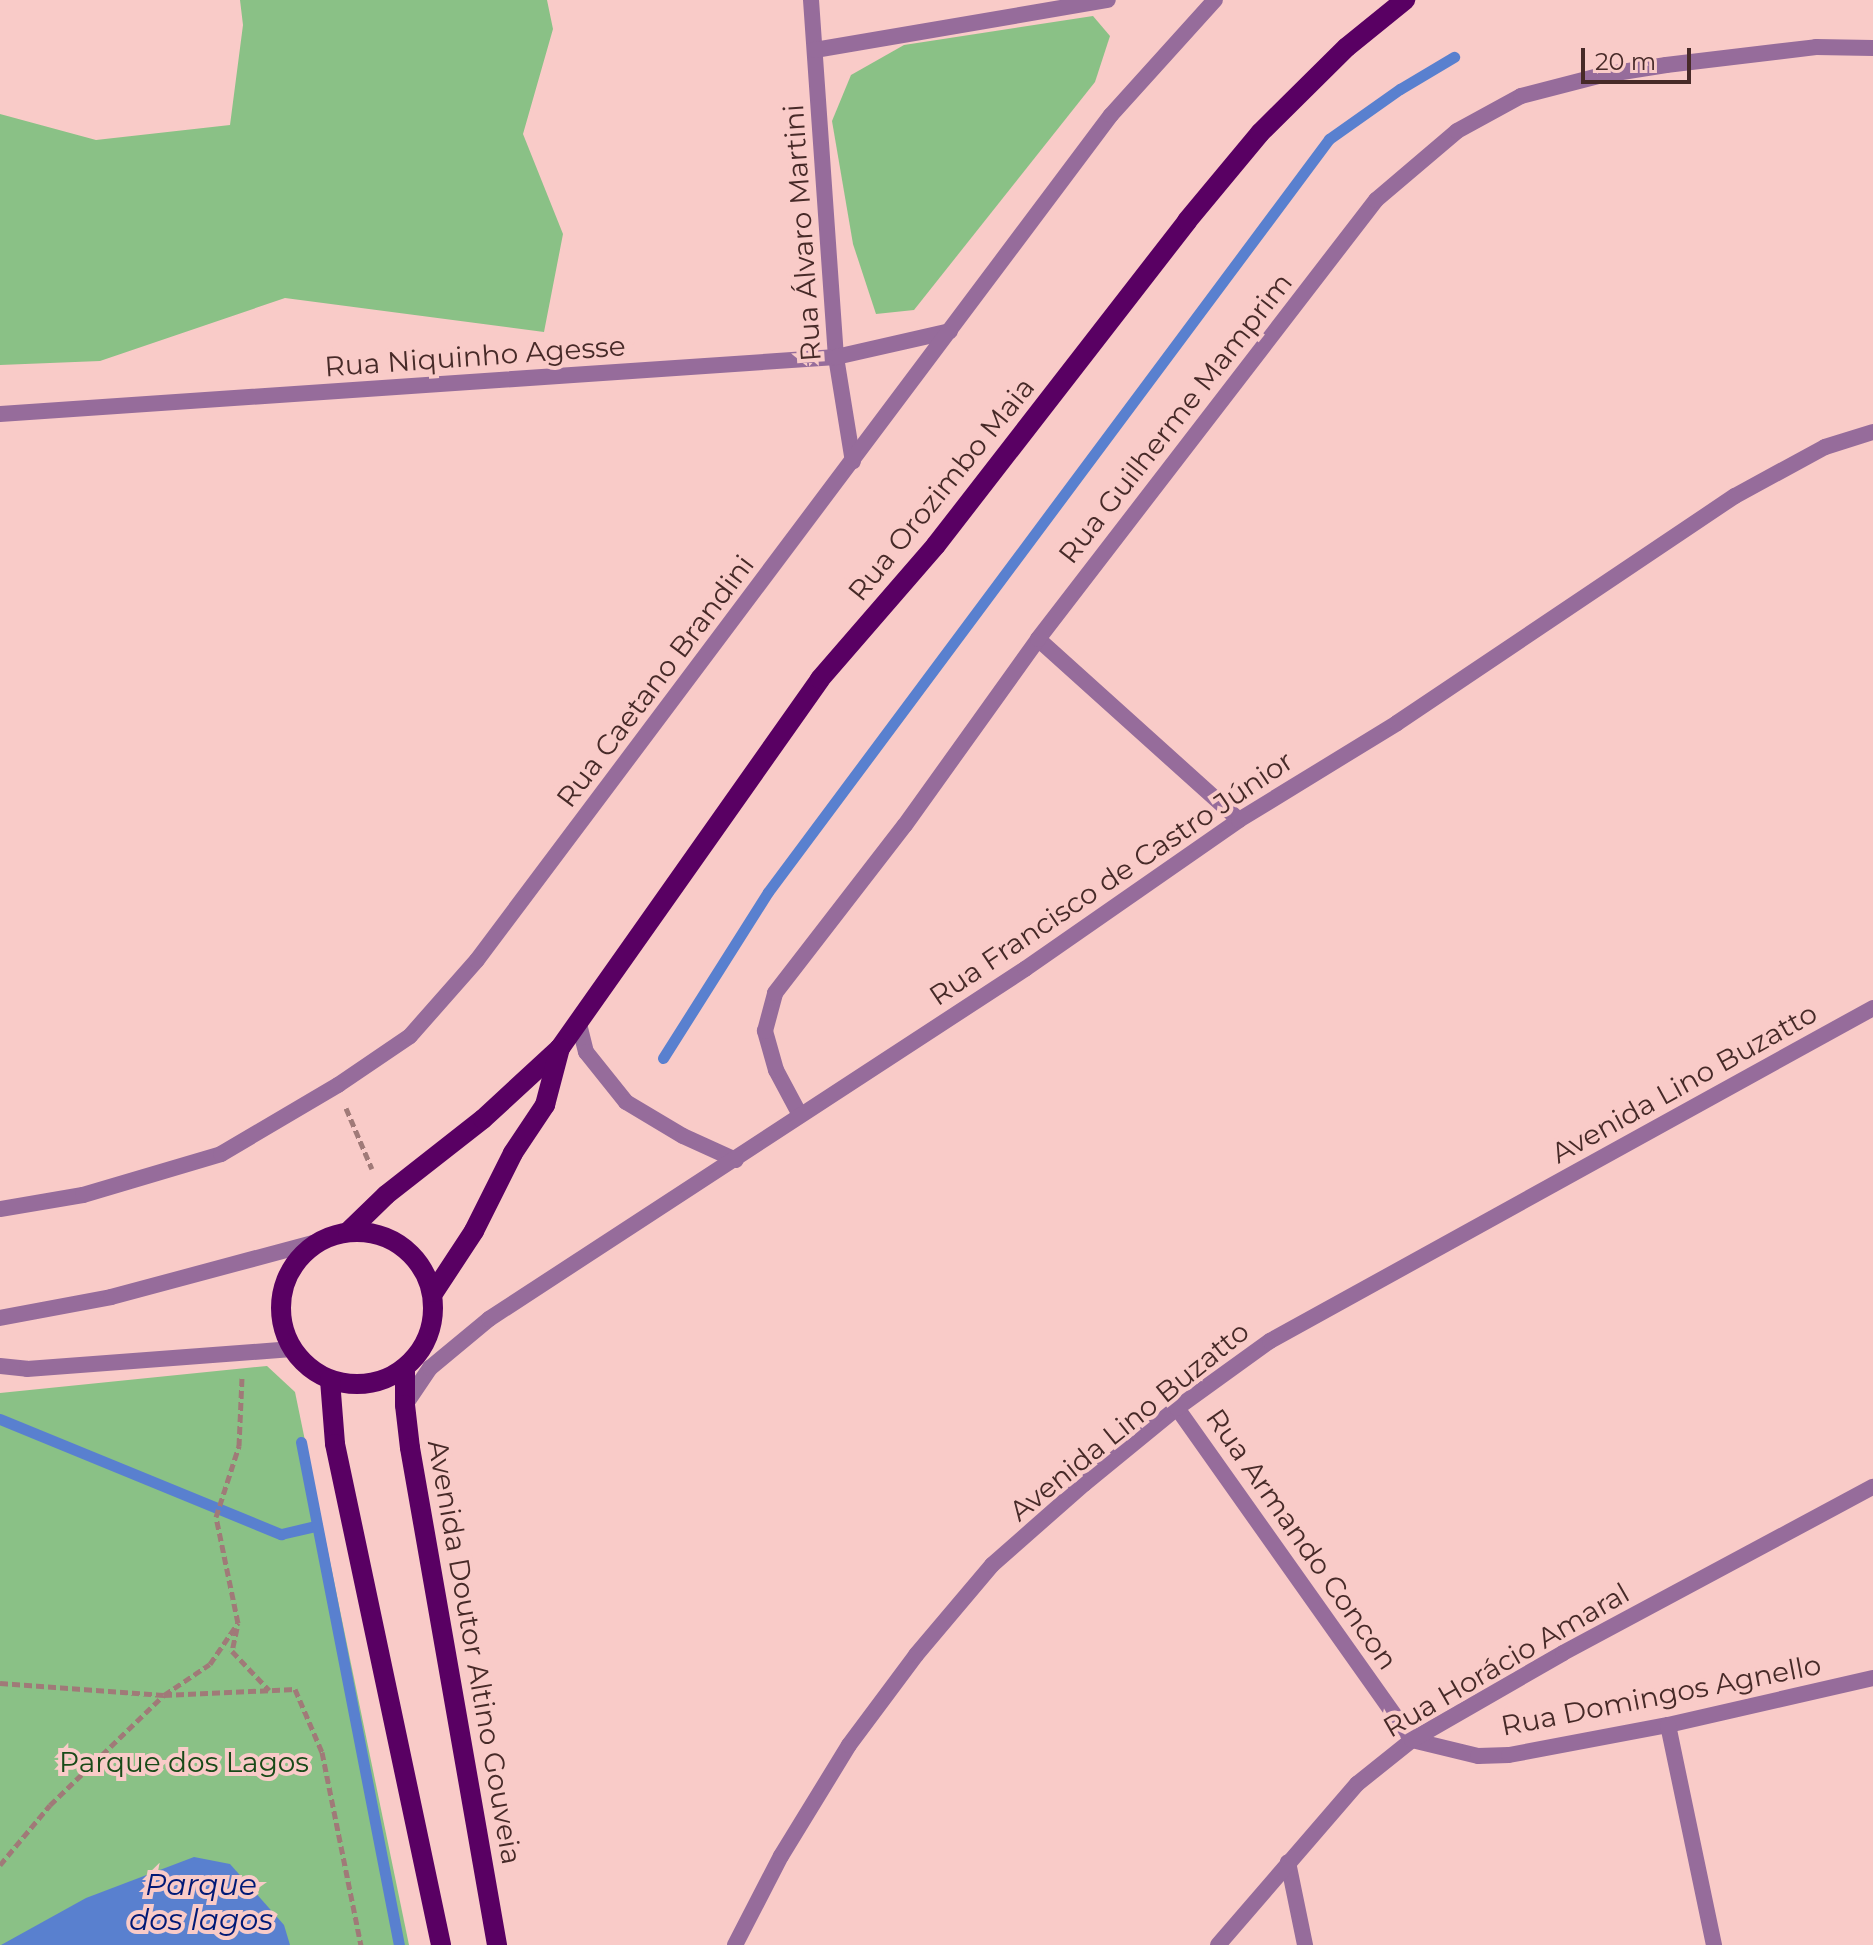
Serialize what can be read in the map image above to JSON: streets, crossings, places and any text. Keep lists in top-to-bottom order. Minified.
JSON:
{"streets":{"main road":["Rua Orozimbo Maia","Avenida Doutor Altino Gouveia"],"street":["Rua Álvaro Martini","Rua Niquinho Agesse","Rua Guilherme Mamprim","Rua Caetano Brandini","Rua Francisco de Castro Júnior","Avenida Lino Buzatto","Rua Armando Concon","Rua Horácio Amaral","Rua Domingos Agnello"]},"crossings":[["Rua Álvaro Martini","Rua Niquinho Agesse"],["Rua Álvaro Martini","Rua Caetano Brandini"],["Rua Niquinho Agesse","Rua Caetano Brandini"],["Rua Guilherme Mamprim","Rua Francisco de Castro Júnior"],["Rua Orozimbo Maia","Avenida Doutor Altino Gouveia"],["Rua Francisco de Castro Júnior","Avenida Doutor Altino Gouveia"],["Avenida Lino Buzatto","Rua Armando Concon"],["Rua Armando Concon","Rua Horácio Amaral"],["Rua Armando Concon","Rua Domingos Agnello"],["Rua Horácio Amaral","Rua Domingos Agnello"]],"water":["Parque dos lagos"],"parks":["Parque dos Lagos"],"scale_bar":"20 m"}
